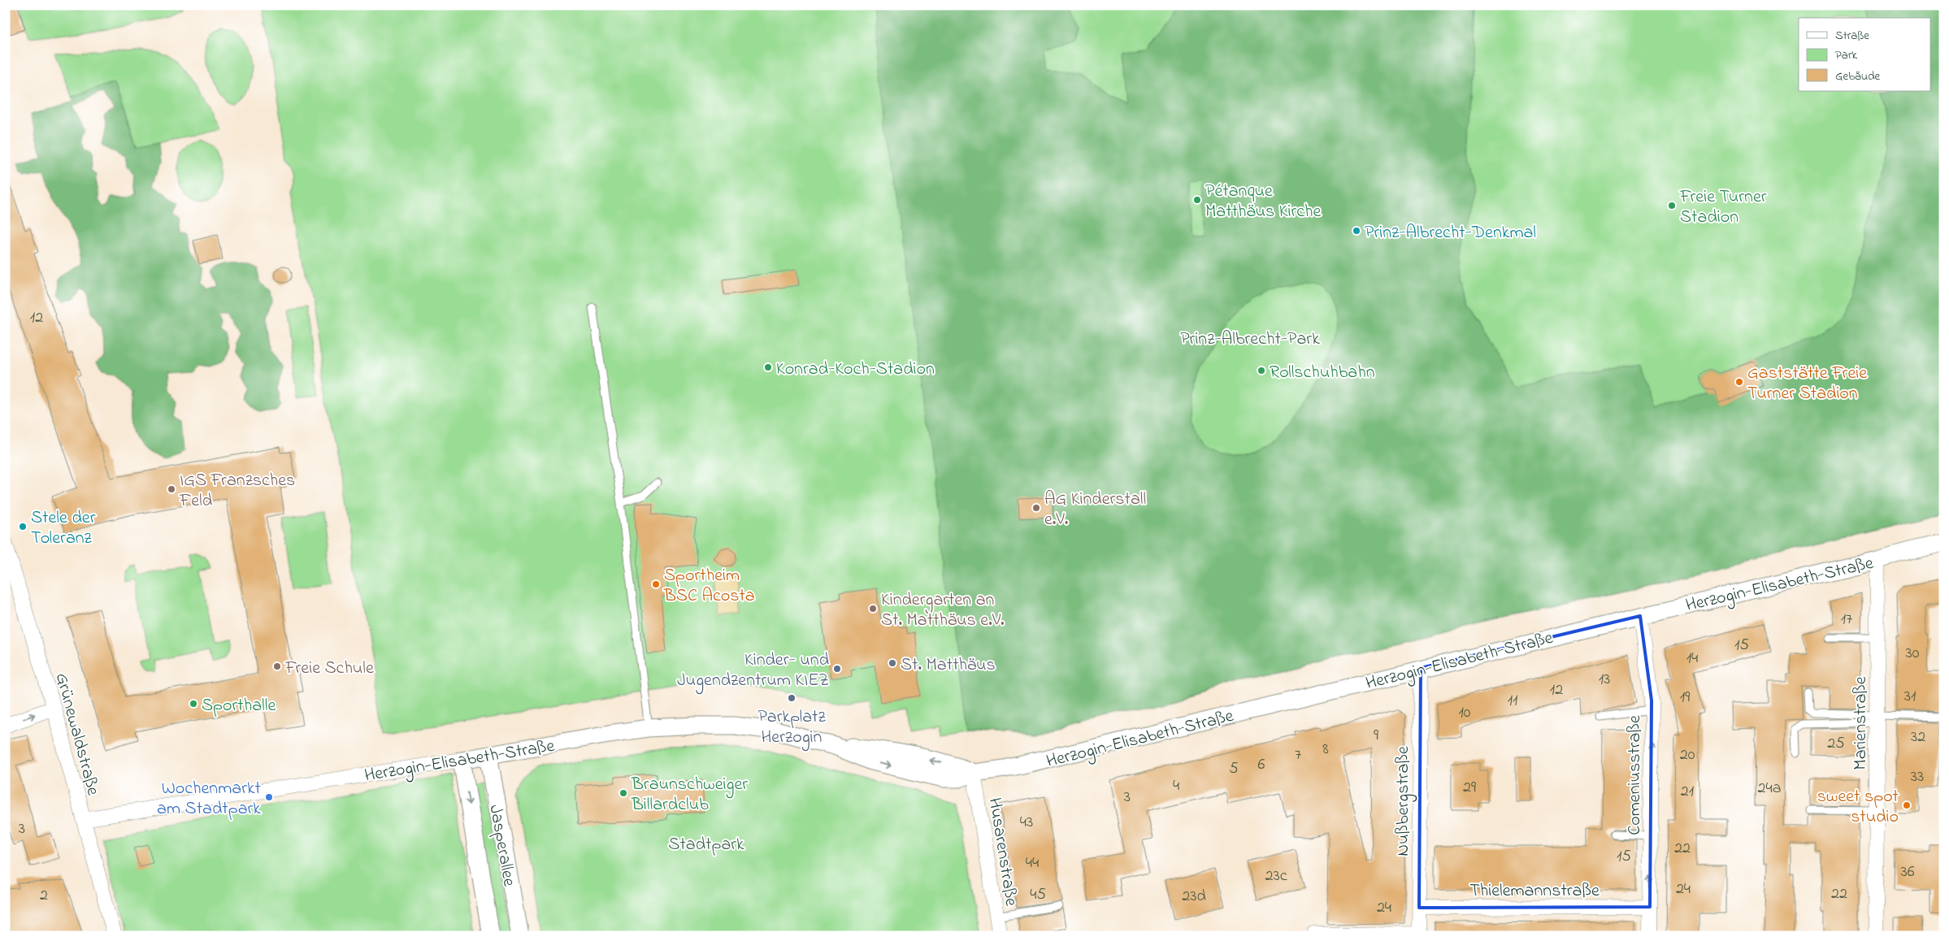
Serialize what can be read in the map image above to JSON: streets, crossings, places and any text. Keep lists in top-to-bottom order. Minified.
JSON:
{"streets":{"street":["Herzogin-Elisabeth-Straße","Marienstraße","Grünewaldstraße","Comeniusstraße","Nußbergstraße","Jasperallee","Husarenstraße","Thielemannstraße"]},"crossings":[["Herzogin-Elisabeth-Straße","Marienstraße"],["Herzogin-Elisabeth-Straße","Grünewaldstraße"],["Herzogin-Elisabeth-Straße","Comeniusstraße"],["Herzogin-Elisabeth-Straße","Nußbergstraße"],["Herzogin-Elisabeth-Straße","Jasperallee"],["Herzogin-Elisabeth-Straße","Husarenstraße"],["Comeniusstraße","Thielemannstraße"],["Nußbergstraße","Thielemannstraße"]],"one_way":["Comeniusstraße"],"parks":["Prinz-Albrecht-Park","Stadtpark"],"places":["Pétanque Matthäus Kirche","Freie Turner Stadion","Prinz-Albrecht-Denkmal","Konrad-Koch-Stadion","Rollschuhbahn","Gaststätte Freie Turner Stadion","IGS Franzsches Feld","AG Kinderstall e.V.","Stele der Toleranz","Sportheim BSC Acosta","Kindergarten an St. Matthäus e.V.","St. Matthäus","Freie Schule","Kinder- und Jugendzentrum KIEZ","Parkplatz Herzogin","Sporthalle","Braunschweiger Billardclub","Wochenmarkt am Stadtpark","sweet spot studio"],"house_numbers":["12","17","15","30","14","13","12","31","19","11","10","9","32","25","8","7","20","6","5","33","4","29","24a","21","3","43","3","22","15","44","36","23c","24","22","45","2","23d","24"],"legend":["Straße","Park","Gebäude"]}
